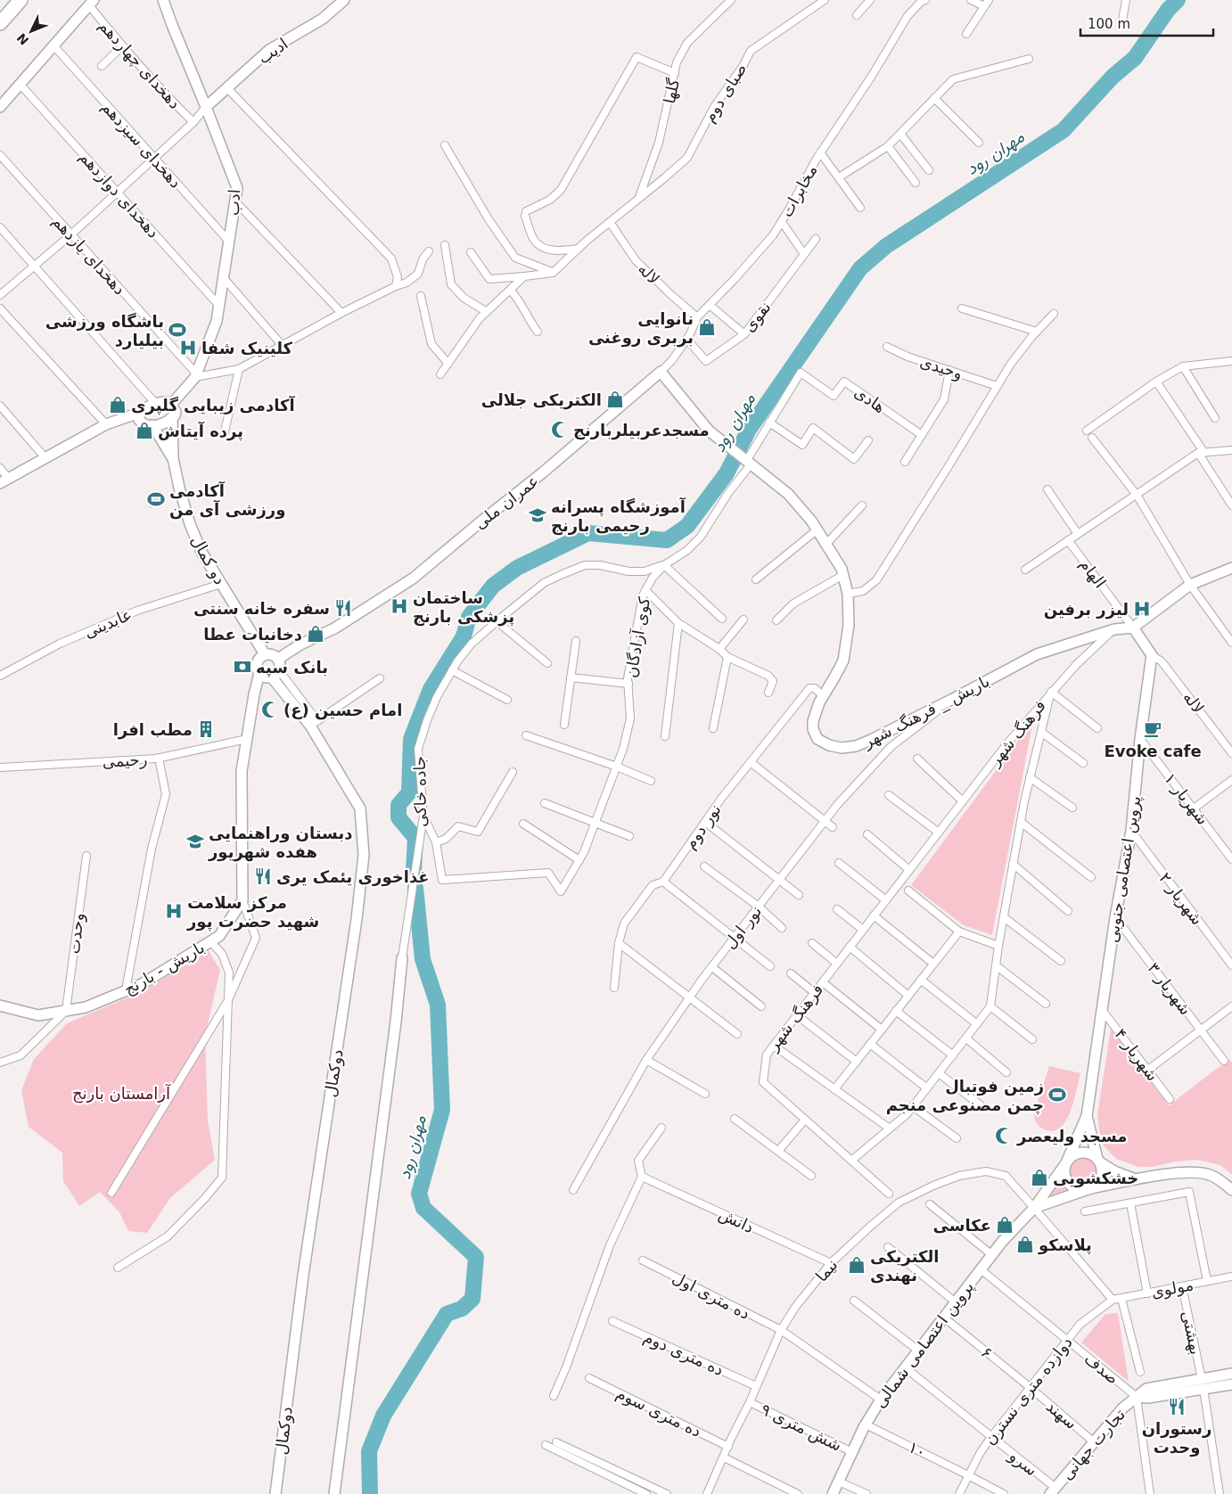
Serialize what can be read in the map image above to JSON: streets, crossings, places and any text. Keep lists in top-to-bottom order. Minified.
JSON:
{"streets":{"main road":["ادیب","ادب","عمران ملی","دو کمال","باریش _ فرهنگ شهر","پروین اعتصامی جنوبی","باریش - بارنج","دوکمال","پروین اعتصامی شمالی","تجارت جهانی"],"street":["دهخدای چهاردهم","گلها","صبای دوم","دهخدای سیزدهم","مخابرات","دهخدای دوازدهم","دهخدای یازدهم","لاله","نقوی","وحیدی","هادی","الهام","عابدینی","کوی آزادگان","فرهنگ شهر","رحیمی","جاده خاکی","شهریار ۱","نور دوم","شهریار ۲","نور اول","وحدت","شهریار ۳","شهریار ۴","دانش","نیما","مولوی","ده متری اول","بهشتی","۶","ده متری دوم","صدف","دوازده متری نسترن","ده متری سوم","سهند","۹ شش متری","۱۰","سرو"]},"crossings":[["ادیب","ادب"],["گلها","صبای دوم"],["صبای دوم","لاله"],["دهخدای سیزدهم","ادب"],["مخابرات","لاله"],["مخابرات","نقوی"],["مخابرات","عمران ملی"],["مخابرات","باریش _ فرهنگ شهر"],["دهخدای دوازدهم","ادب"],["ادب","دهخدای یازدهم"],["لاله","پروین اعتصامی جنوبی"],["هادی","کوی آزادگان"],["عمران ملی","دو کمال"],["عمران ملی","باریش _ فرهنگ شهر"],["عمران ملی","دوکمال"],["دو کمال","عابدینی"],["دو کمال","دوکمال"],["الهام","باریش _ فرهنگ شهر"],["کوی آزادگان","باریش _ فرهنگ شهر"],["کوی آزادگان","جاده خاکی"],["باریش _ فرهنگ شهر","نور دوم"],["باریش _ فرهنگ شهر","نور اول"],["شهریار ۱","پروین اعتصامی جنوبی"],["پروین اعتصامی جنوبی","شهریار ۲"],["پروین اعتصامی جنوبی","شهریار ۳"],["پروین اعتصامی جنوبی","شهریار ۴"],["پروین اعتصامی جنوبی","پروین اعتصامی شمالی"],["وحدت","باریش - بارنج"],["دانش","نیما"],["نیما","مولوی"],["نیما","ده متری اول"],["نیما","پروین اعتصامی شمالی"],["نیما","ده متری دوم"],["نیما","دوازده متری نسترن"],["نیما","ده متری سوم"],["نیما","۹ شش متری"],["مولوی","بهشتی"],["مولوی","دوازده متری نسترن"],["ده متری اول","پروین اعتصامی شمالی"],["بهشتی","تجارت جهانی"],["پروین اعتصامی شمالی","۶"],["پروین اعتصامی شمالی","صدف"],["پروین اعتصامی شمالی","۹ شش متری"],["پروین اعتصامی شمالی","۱۰"],["پروین اعتصامی شمالی","سرو"],["۶","دوازده متری نسترن"],["۶","سهند"],["صدف","دوازده متری نسترن"],["صدف","تجارت جهانی"],["دوازده متری نسترن","سهند"],["دوازده متری نسترن","۱۰"],["دوازده متری نسترن","سرو"],["سهند","تجارت جهانی"],["تجارت جهانی","سرو"]],"water":["مهران رود"],"parks":["آرامستان بارنج"],"places":{"shop":["نانوایی بربری روغنی","الکتریکی جلالی","آکادمی زیبایی گلپری","پرده‌ آیتاش","دخانیات عطا","خشکشویی","عکاسی","پلاسکو","الکتریکی نهندی"],"sports":["باشگاه ورزشی بیلیارد","آکادمی ورزشی آی من","زمین فوتبال چمن مصنوعی منجم"],"hospital":["کلینیک شفا","ساختمان پزشکی بارنج","لیزر برفین","مرکز سلامت شهید حضرت پور"],"mosque":["مسجدعربیلربارنج","امام حسین (ع)","مسجد ولیعصر"],"school or university":["آموزشگاه پسرانه رحیمی بارنج","دبستان وراهنمایی هفده شهریور"],"restaurant":["سفره خانه سنتی","غذاخوری یئمک یری","رستوران وحدت"],"bank":["بانک سپه"],"building":["مطب افرا"],"cafe":["Evoke cafe"]},"scale_bar":"100 m","north":"bottom left"}
